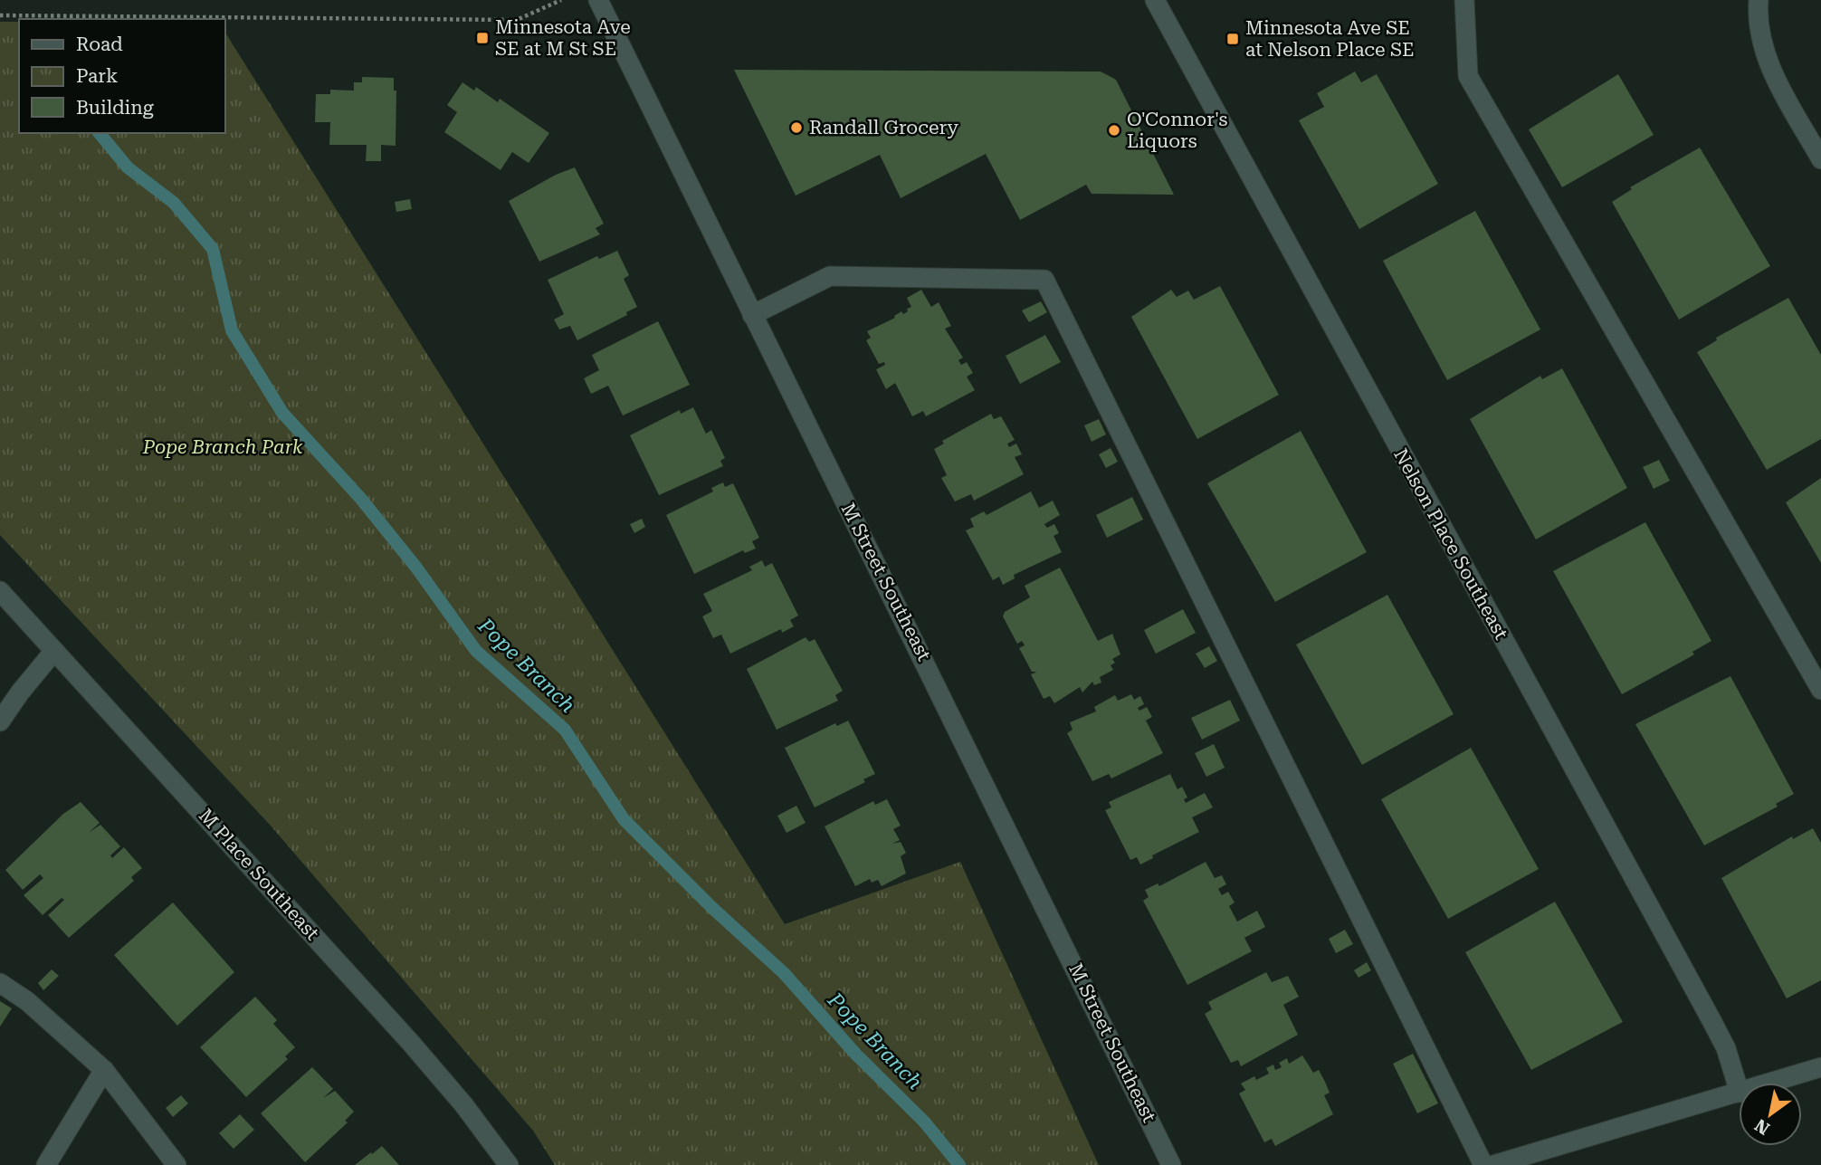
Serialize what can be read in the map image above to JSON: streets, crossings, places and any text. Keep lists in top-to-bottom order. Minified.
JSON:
{"streets":{"street":["Nelson Place Southeast","M Street Southeast","M Place Southeast"]},"water":["Pope Branch"],"parks":["Pope Branch Park"],"places":{"transit":["Minnesota Ave SE at M St SE","Minnesota Ave SE at Nelson Place SE"],"other":["Randall Grocery","O'Connor's Liquors"]},"legend":["Road","Park","Building"],"north":"bottom left"}
